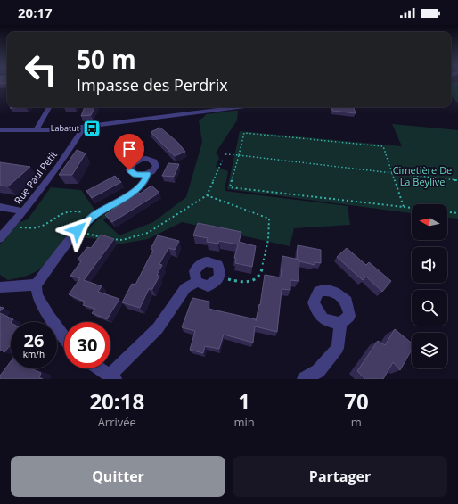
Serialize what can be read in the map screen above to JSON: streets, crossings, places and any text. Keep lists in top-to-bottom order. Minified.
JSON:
{"streets":{"street":["Rue Paul Petit"]},"parks":["Cimetière De La Beylive"],"places":{"bus stop":["Labatut"]},"north":"left","page":{"status":"20:17","turn":["50 m","Impasse des Perdrix"],"speed":"26 km/h","limit":"30","eta":["20:18","Arrivée","1","min","70","m"],"buttons":["Quitter","Partager"]}}
